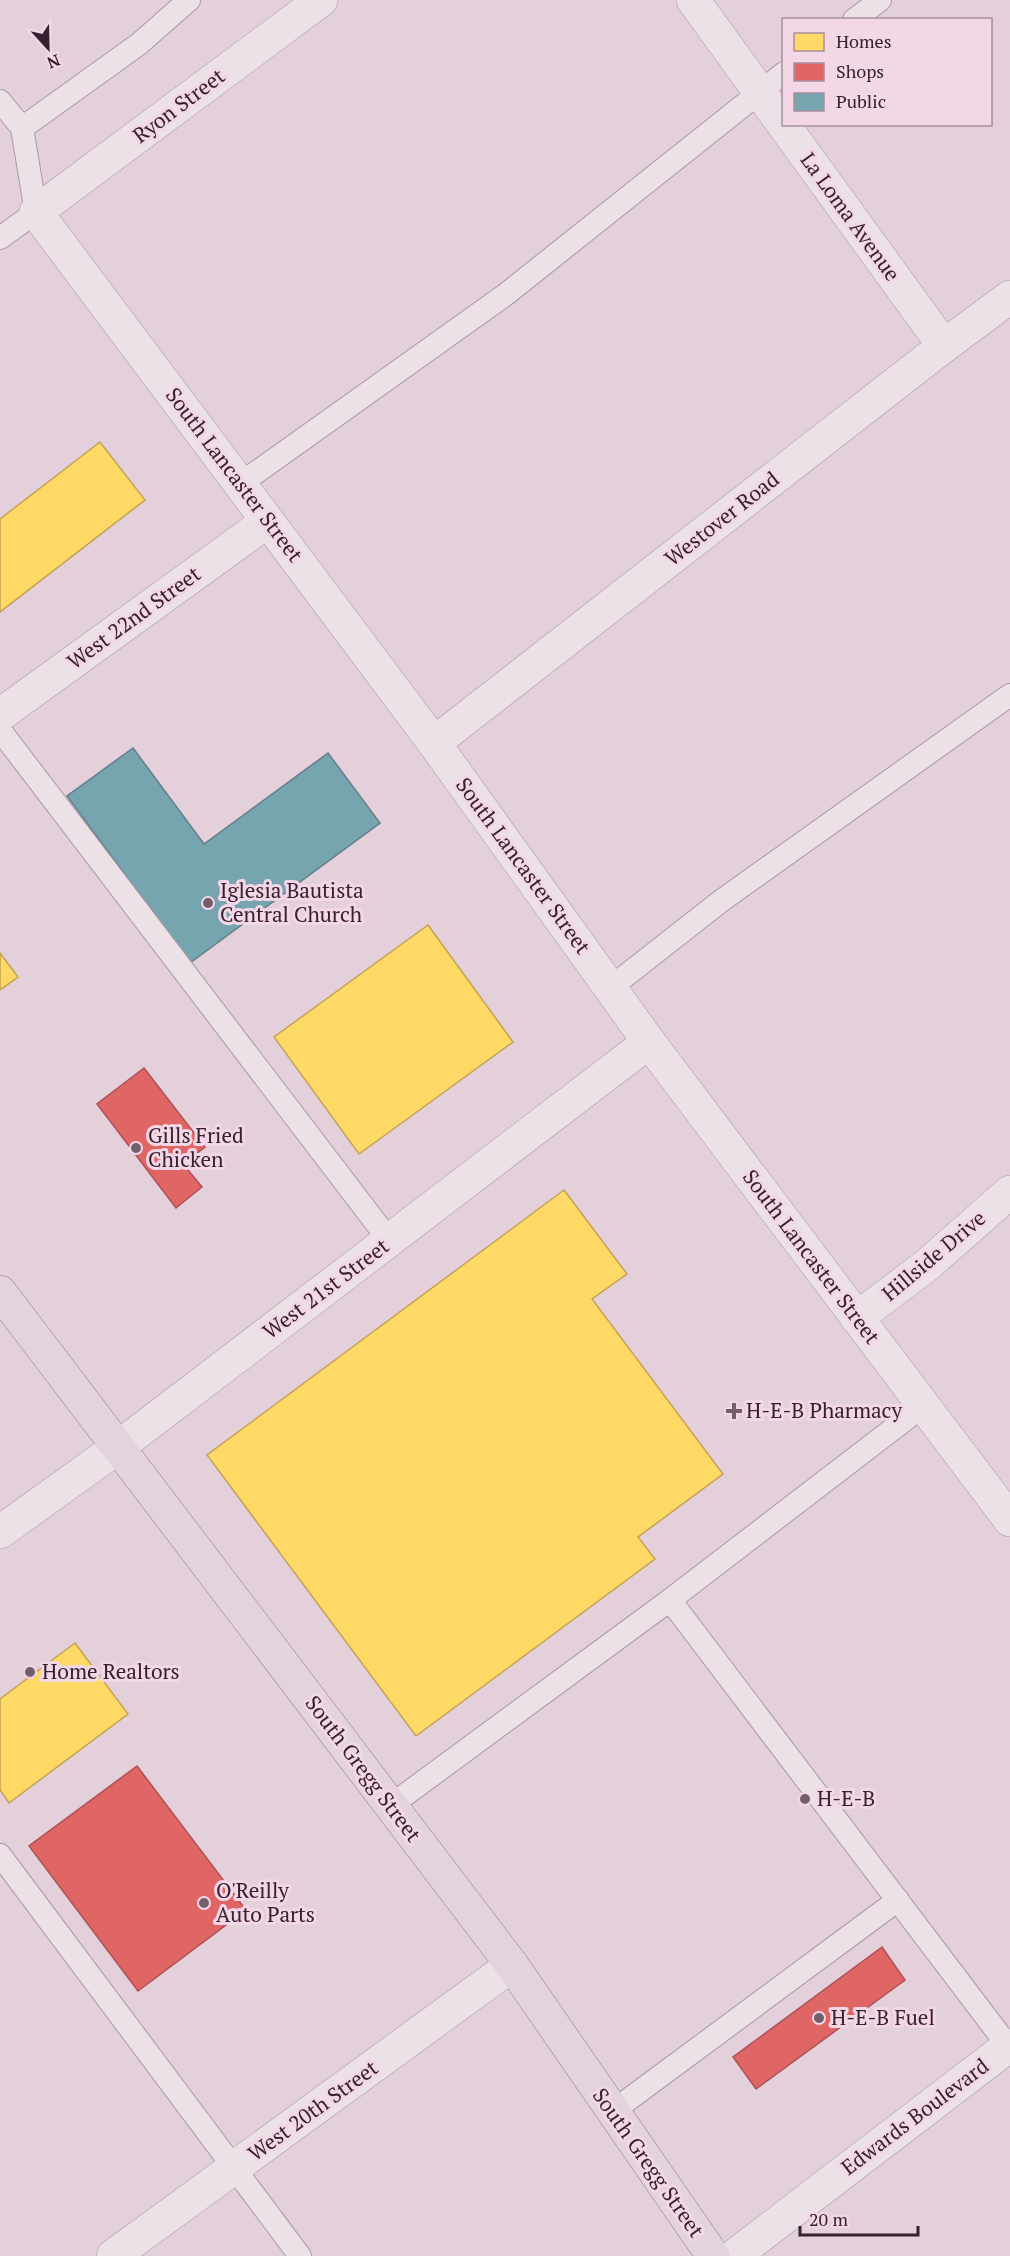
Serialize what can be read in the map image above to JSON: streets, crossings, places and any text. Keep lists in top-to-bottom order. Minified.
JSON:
{"streets":{"main road":["South Gregg Street"],"street":["Ryon Street","La Loma Avenue","South Lancaster Street","Westover Road","West 22nd Street","Hillside Drive","West 21st Street","West 20th Street","Edwards Boulevard"]},"crossings":[["Ryon Street","South Lancaster Street"],["La Loma Avenue","Westover Road"],["South Lancaster Street","Westover Road"],["South Lancaster Street","West 22nd Street"],["South Lancaster Street","Hillside Drive"],["South Lancaster Street","West 21st Street"],["West 21st Street","South Gregg Street"],["South Gregg Street","West 20th Street"]],"places":{"other":["Iglesia Bautista Central Church","Gills Fried Chicken","Home Realtors","H-E-B","O'Reilly Auto Parts","H-E-B Fuel"],"health":["H-E-B Pharmacy"]},"legend":["Homes","Shops","Public"],"scale_bar":"20 m","north":"bottom"}
